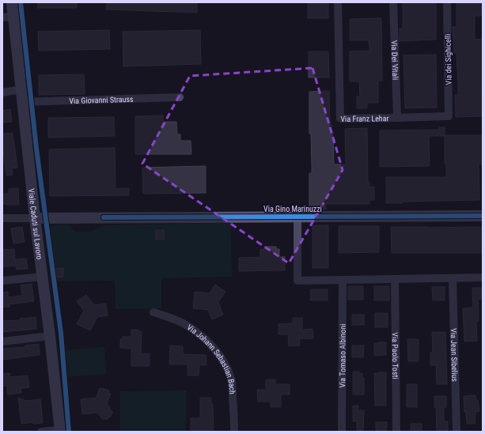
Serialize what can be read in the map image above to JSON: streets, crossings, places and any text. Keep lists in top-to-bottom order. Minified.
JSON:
{"streets":{"street":["Via dei Sighicelli","Via Dei Vitali","Via Giovanni Strauss","Via Franz Lehar","Via Gino Marinuzzi","Viale Caduti sul Lavoro","Via Jean Sibelius","Via Tomaso Albinoni","Via Paolo Tosti","Via Johann Sebastian Bach"]},"crossings":[["Via dei Sighicelli","Via Franz Lehar"],["Via Dei Vitali","Via Franz Lehar"],["Via Giovanni Strauss","Viale Caduti sul Lavoro"],["Via Gino Marinuzzi","Viale Caduti sul Lavoro"],["Via Gino Marinuzzi","Via Tomaso Albinoni"]]}
